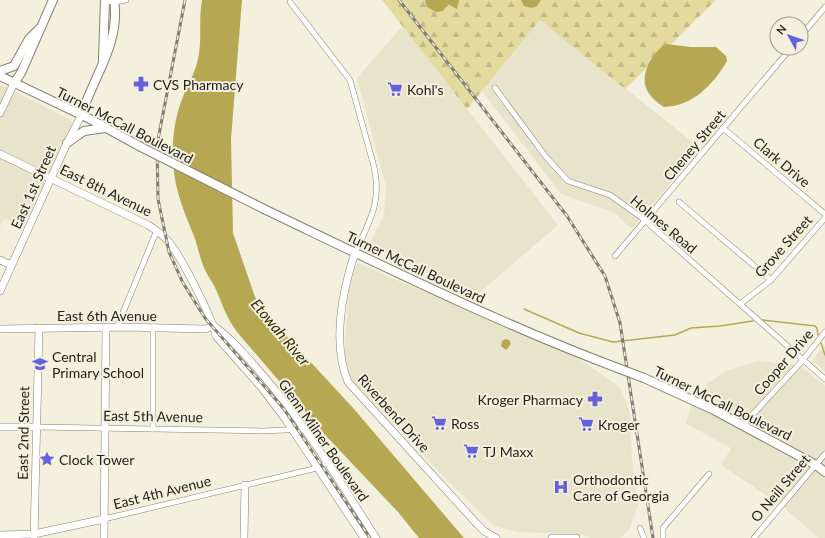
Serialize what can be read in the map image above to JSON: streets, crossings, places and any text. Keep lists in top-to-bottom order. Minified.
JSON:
{"streets":{"main road":["Turner McCall Boulevard"],"street":["Cheney Street","Clark Drive","East 1st Street","East 8th Avenue","Holmes Road","Grove Street","East 6th Avenue","Cooper Drive","Riverbend Drive","East 5th Avenue","East 2nd Street","Glenn Milner Boulevard","O Neill Street","East 4th Avenue"]},"crossings":[["Turner McCall Boulevard","East 1st Street"],["Turner McCall Boulevard","Cooper Drive"],["Turner McCall Boulevard","Riverbend Drive"],["Turner McCall Boulevard","O Neill Street"],["Cheney Street","Clark Drive"],["Cheney Street","Holmes Road"],["East 1st Street","East 8th Avenue"],["East 8th Avenue","Glenn Milner Boulevard"],["Holmes Road","Grove Street"],["Holmes Road","Cooper Drive"],["East 6th Avenue","East 2nd Street"],["East 6th Avenue","Glenn Milner Boulevard"],["East 5th Avenue","East 2nd Street"],["East 5th Avenue","Glenn Milner Boulevard"],["East 2nd Street","East 4th Avenue"],["Glenn Milner Boulevard","East 4th Avenue"]],"water":["Etowah River"],"places":{"pharmacy":["CVS Pharmacy","Kroger Pharmacy"],"supermarket":["Kohl's","Ross","Kroger","TJ Maxx"],"school or university":["Central Primary School"],"place":["Clock Tower"],"hospital":["Orthodontic Care of Georgia"]},"north":"top left"}
